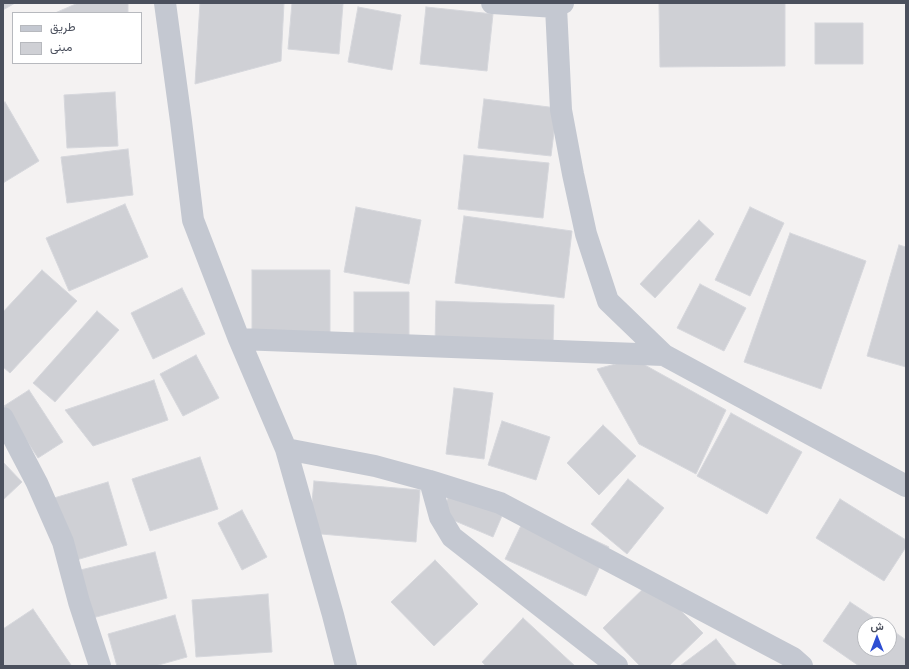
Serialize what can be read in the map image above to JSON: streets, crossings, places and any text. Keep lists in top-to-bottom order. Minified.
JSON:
{"legend":["طريق","مبنى"],"north":"top"}
